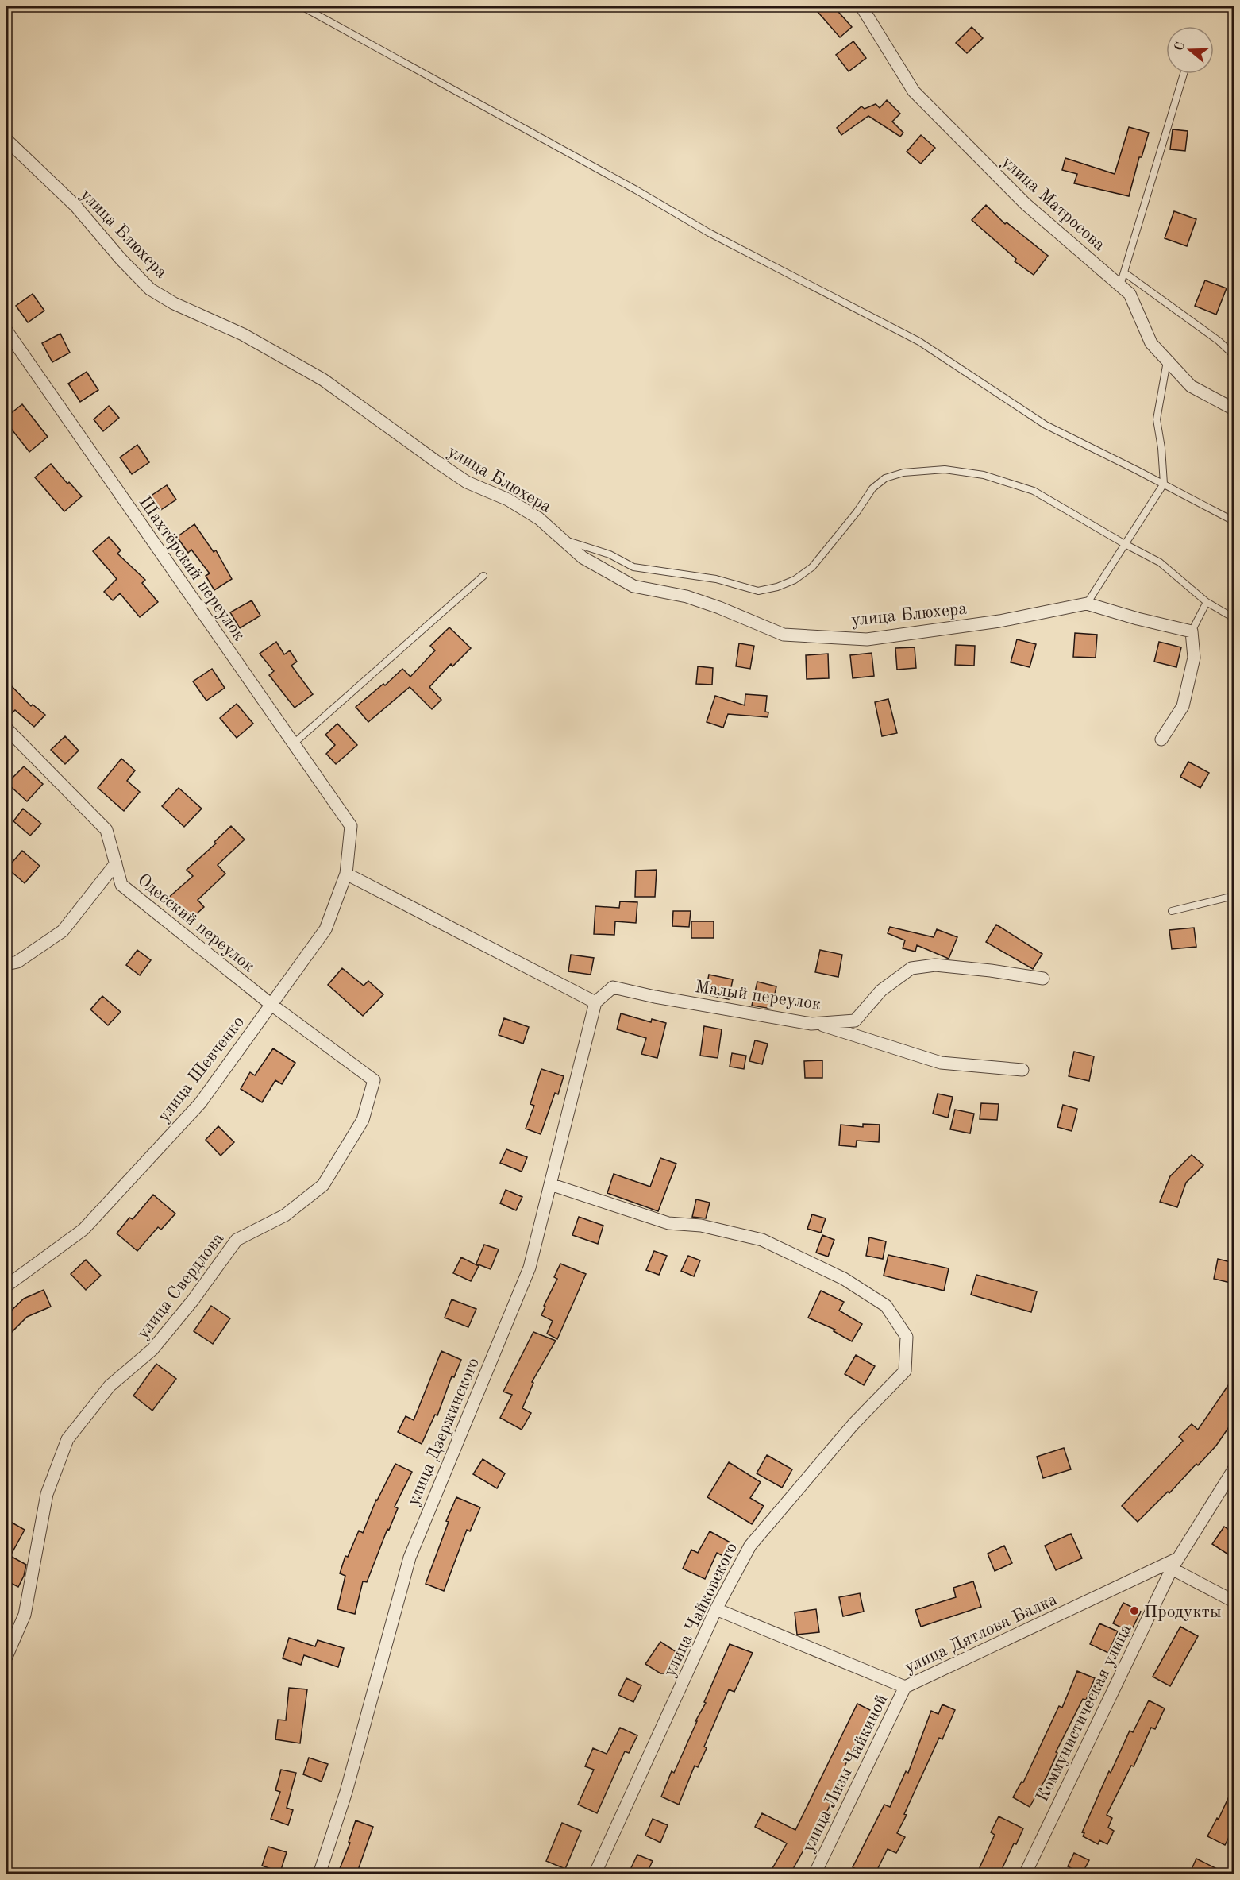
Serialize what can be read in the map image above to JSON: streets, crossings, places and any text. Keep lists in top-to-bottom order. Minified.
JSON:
{"streets":{"street":["улица Матросова","улица Блюхера","Шахтёрский переулок","Одесский переулок","Малый переулок","улица Шевченко","улица Свердлова","улица Дзержинского","улица Чайковского","улица Дятлова Балка","Коммунистическая улица","улица Лизы Чайкиной"]},"crossings":[["Шахтёрский переулок","улица Шевченко"],["Одесский переулок","улица Шевченко"],["Одесский переулок","улица Свердлова"],["Малый переулок","улица Дзержинского"],["улица Шевченко","улица Свердлова"],["улица Дзержинского","улица Чайковского"],["улица Чайковского","улица Дятлова Балка"],["улица Дятлова Балка","Коммунистическая улица"],["улица Дятлова Балка","улица Лизы Чайкиной"]],"places":["Продукты"],"north":"left"}
